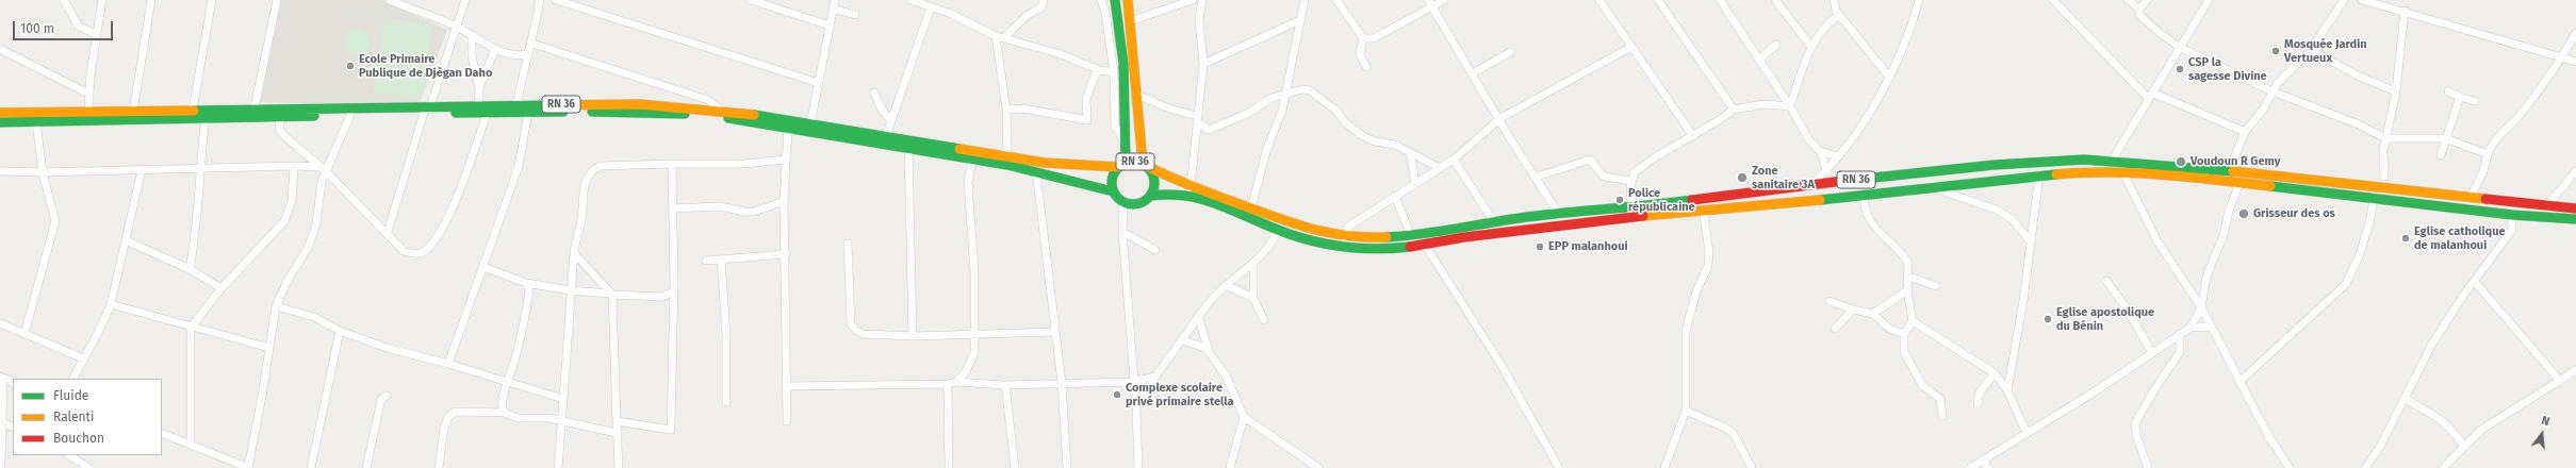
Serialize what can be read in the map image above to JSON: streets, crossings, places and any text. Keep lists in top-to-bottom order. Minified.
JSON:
{"streets":{"main road":["RN 36"]},"places":["Mosquée Jardin Vertueux","Ecole Primaire Publique de Djègan Daho","CSP la sagesse Divine","Voudoun R Gemy","Zone sanitaire 3A","Police républicaine","Grisseur des os","Eglise catholique de malanhoui","EPP malanhoui","Eglise apostolique du Bénin","Complexe scolaire privé primaire stella"],"legend":["Fluide","Ralenti","Bouchon"],"scale_bar":"100 m","north":"top"}
